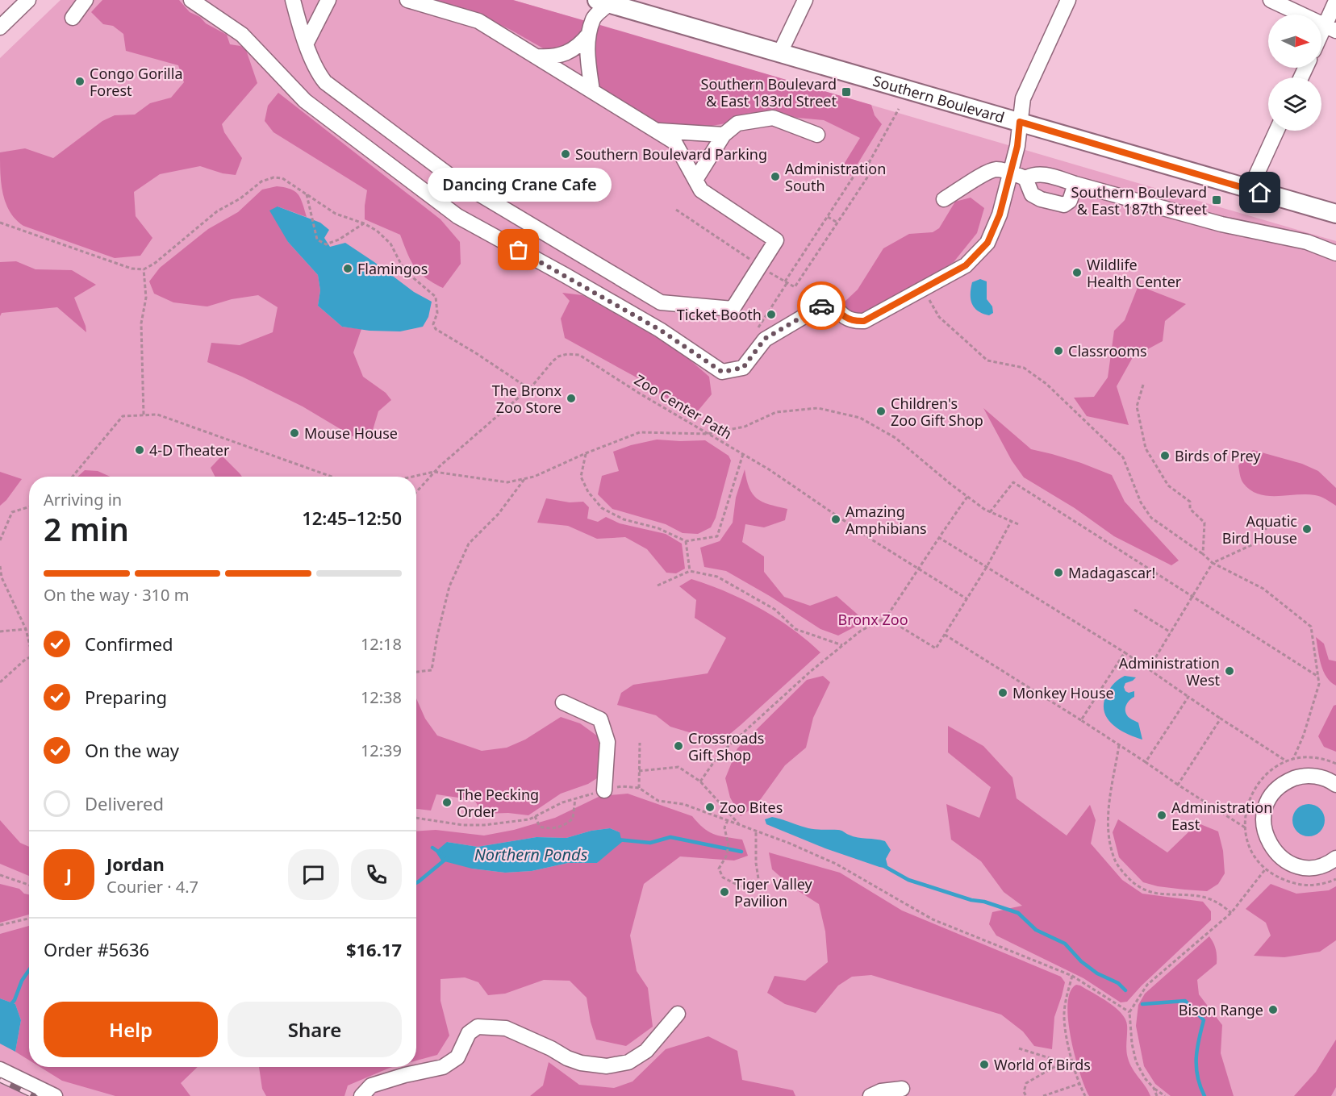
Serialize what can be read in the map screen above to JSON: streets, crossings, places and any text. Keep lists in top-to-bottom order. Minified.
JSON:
{"streets":{"main road":["Southern Boulevard"],"path":["Zoo Center Path"]},"water":["Northern Ponds"],"parks":["Bronx Zoo"],"places":{"other":["Congo Gorilla Forest","Southern Boulevard Parking","Administration South","Dancing Crane Cafe","Flamingos","Wildlife Health Center","Ticket Booth","Classrooms","The Bronx Zoo Store","Children's Zoo Gift Shop","Mouse House","4-D Theater","Birds of Prey","Amazing Amphibians","Aquatic Bird House","Madagascar!","Administration West","Monkey House","Crossroads Gift Shop","The Pecking Order","Zoo Bites","Administration East","Tiger Valley Pavilion","Bison Range","World of Birds"],"transit":["Southern Boulevard & East 183rd Street","Southern Boulevard & East 187th Street"]},"north":"right","page":{"bubble":"Dancing Crane Cafe","heading":["2 min","Arriving in","12:45–12:50"],"panel":["Jordan","Courier · 4.7","Order #5636","$16.17"],"bar":"On the way · 310 m","list":[["Confirmed","12:18"],["Preparing","12:38"],["On the way","12:39"],"Delivered"],"round":"J","buttons":["Help","Share"]}}
